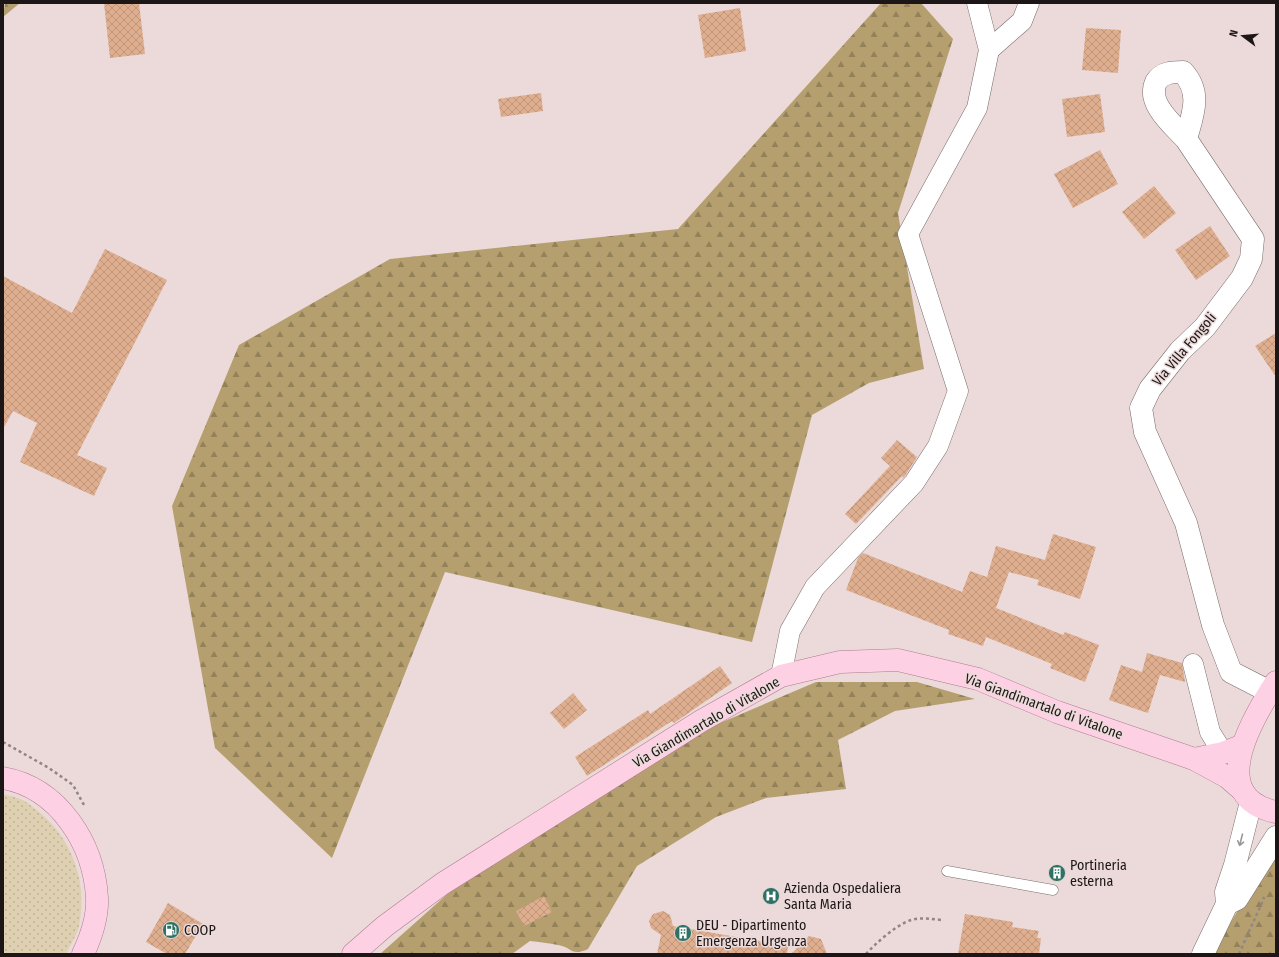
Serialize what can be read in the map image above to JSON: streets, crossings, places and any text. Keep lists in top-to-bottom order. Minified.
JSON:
{"streets":{"main road":["Via Villa Fongoli","Via Giandimartalo di Vitalone"]},"places":{"building":["Portineria esterna","DEU - Dipartimento Emergenza Urgenza"],"hospital":["Azienda Ospedaliera Santa Maria"],"fuel station":["COOP"]},"north":"left"}
